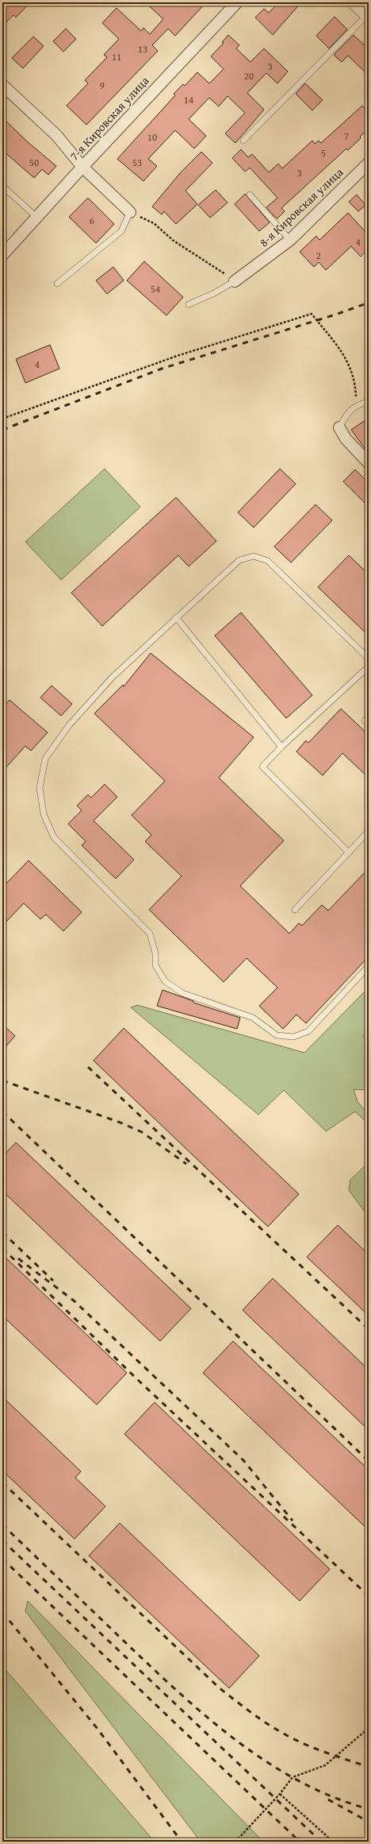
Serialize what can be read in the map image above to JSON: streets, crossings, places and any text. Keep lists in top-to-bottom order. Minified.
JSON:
{"streets":{"street":["7-я Кировская улица","8-я Кировская улица"]},"house_numbers":["13","11","3","20","9","14","7","10","5","50","53","3","6","4","2","54","4"]}
